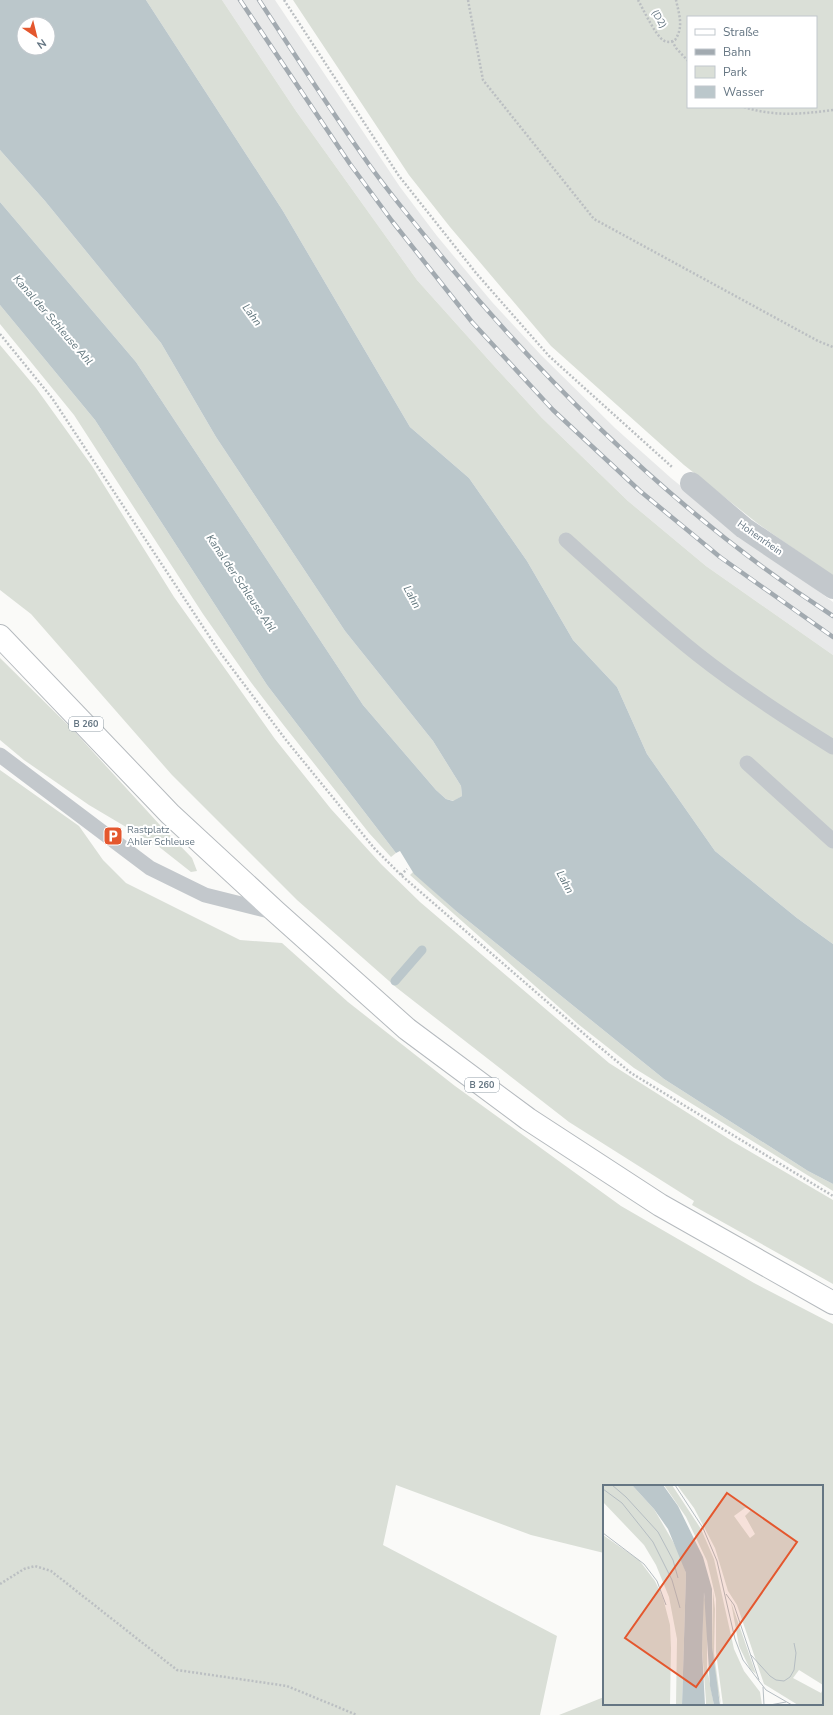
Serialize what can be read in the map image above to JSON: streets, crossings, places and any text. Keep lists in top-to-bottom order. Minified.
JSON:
{"streets":{"main road":["B 260"],"street":["Hohenrhein"],"path":["(D2)"]},"water":["Lahn","Kanal der Schleuse Ahl"],"places":{"parking":["Rastplatz Ahler Schleuse"]},"legend":["Straße","Bahn","Park","Wasser"],"north":"bottom right"}
